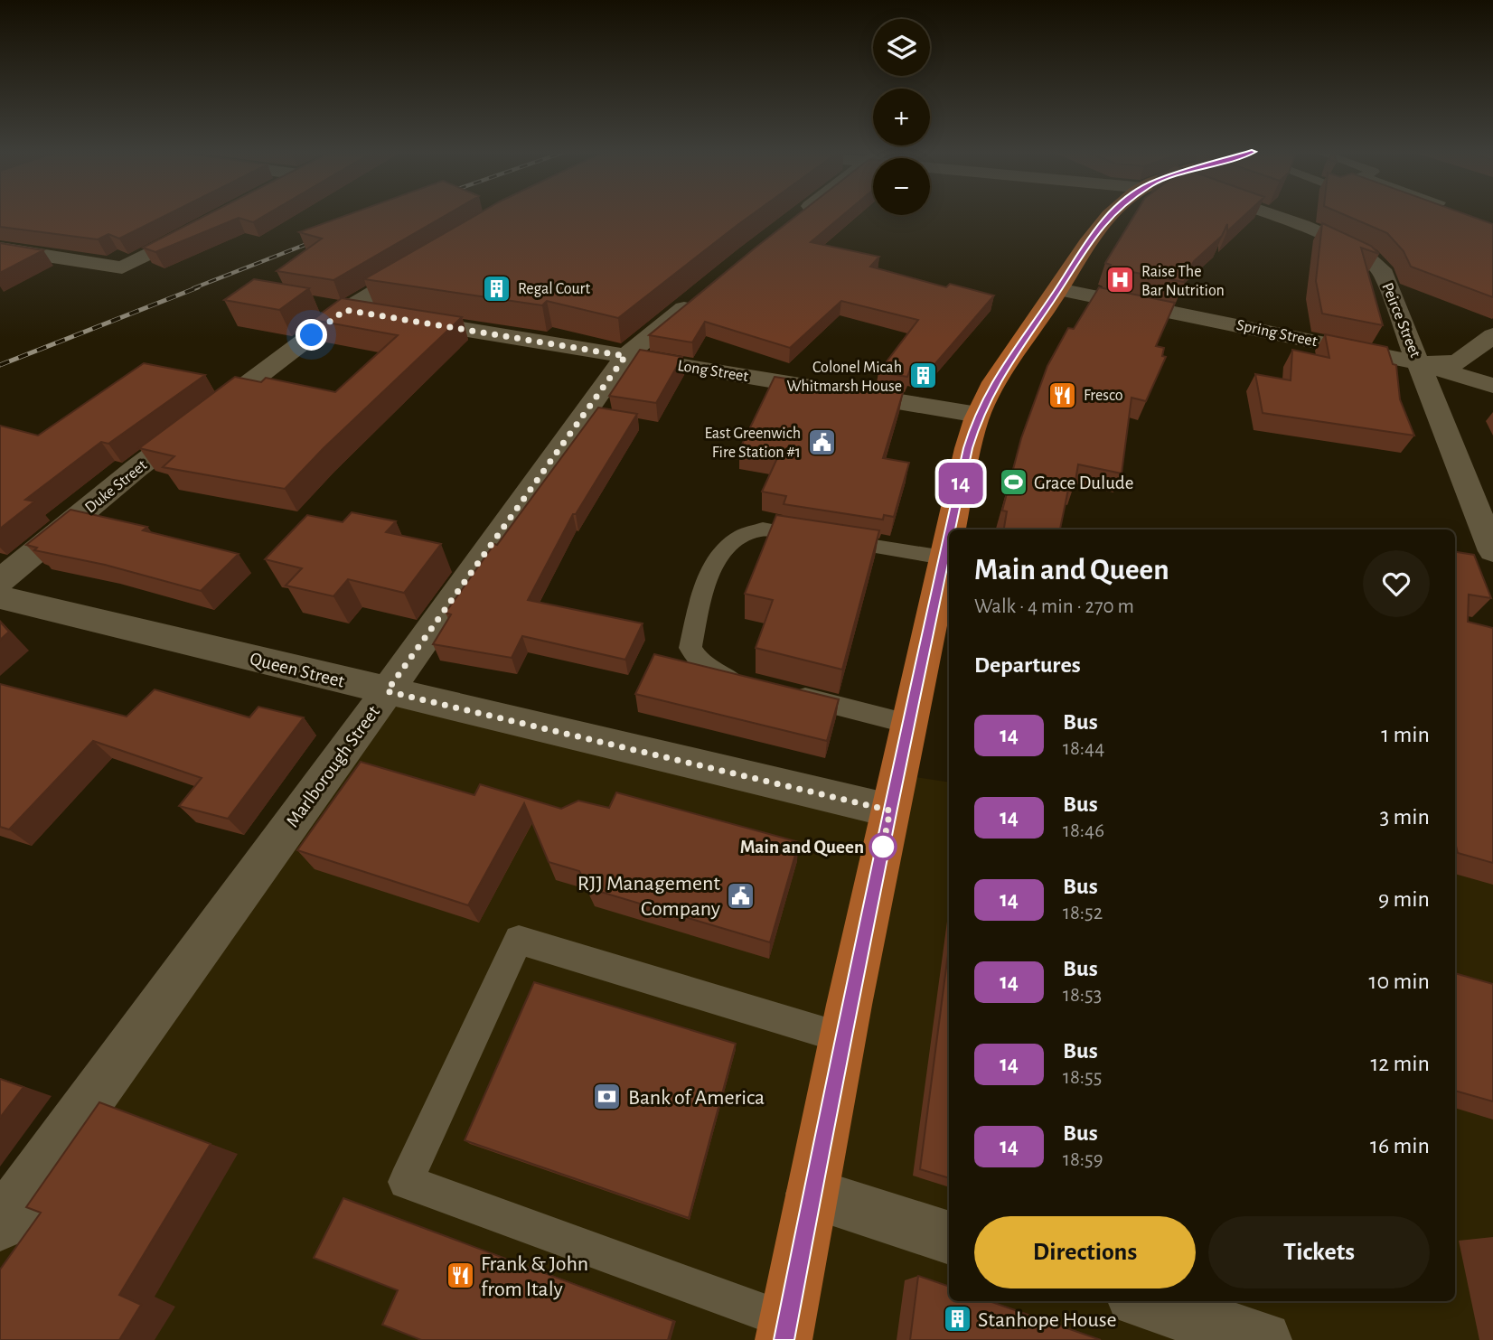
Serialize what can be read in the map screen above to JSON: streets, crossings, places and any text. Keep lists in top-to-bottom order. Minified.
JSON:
{"streets":{"street":["Peirce Street","Spring Street","Long Street","Duke Street","Queen Street","Marlborough Street"]},"crossings":[["Peirce Street","Spring Street"],["Long Street","Duke Street"],["Long Street","Marlborough Street"],["Queen Street","Marlborough Street"]],"places":{"hospital":["Raise The Bar Nutrition"],"building":["Regal Court","Colonel Micah Whitmarsh House","Stanhope House"],"restaurant":["Fresco","Frank & John from Italy"],"public building":["East Greenwich Fire Station #1","RJJ Management Company"],"sports":["Grace Dulude"],"other":["Main and Queen"],"bank":["Bank of America"]},"lines":["bus line 14"],"page":{"on_map":"14","map_buttons":["+","−"],"heading":[["Main and Queen","Walk · 4 min · 270 m"],"Departures"],"list":[{"mark":"14","name":"Bus","note":"18:44","value":"1 min"},{"mark":"14","name":"Bus","note":"18:46","value":"3 min"},{"mark":"14","name":"Bus","note":"18:52","value":"9 min"},{"mark":"14","name":"Bus","note":"18:53","value":"10 min"},{"mark":"14","name":"Bus","note":"18:55","value":"12 min"},{"mark":"14","name":"Bus","note":"18:59","value":"16 min"}],"buttons":["Directions","Tickets"]}}
